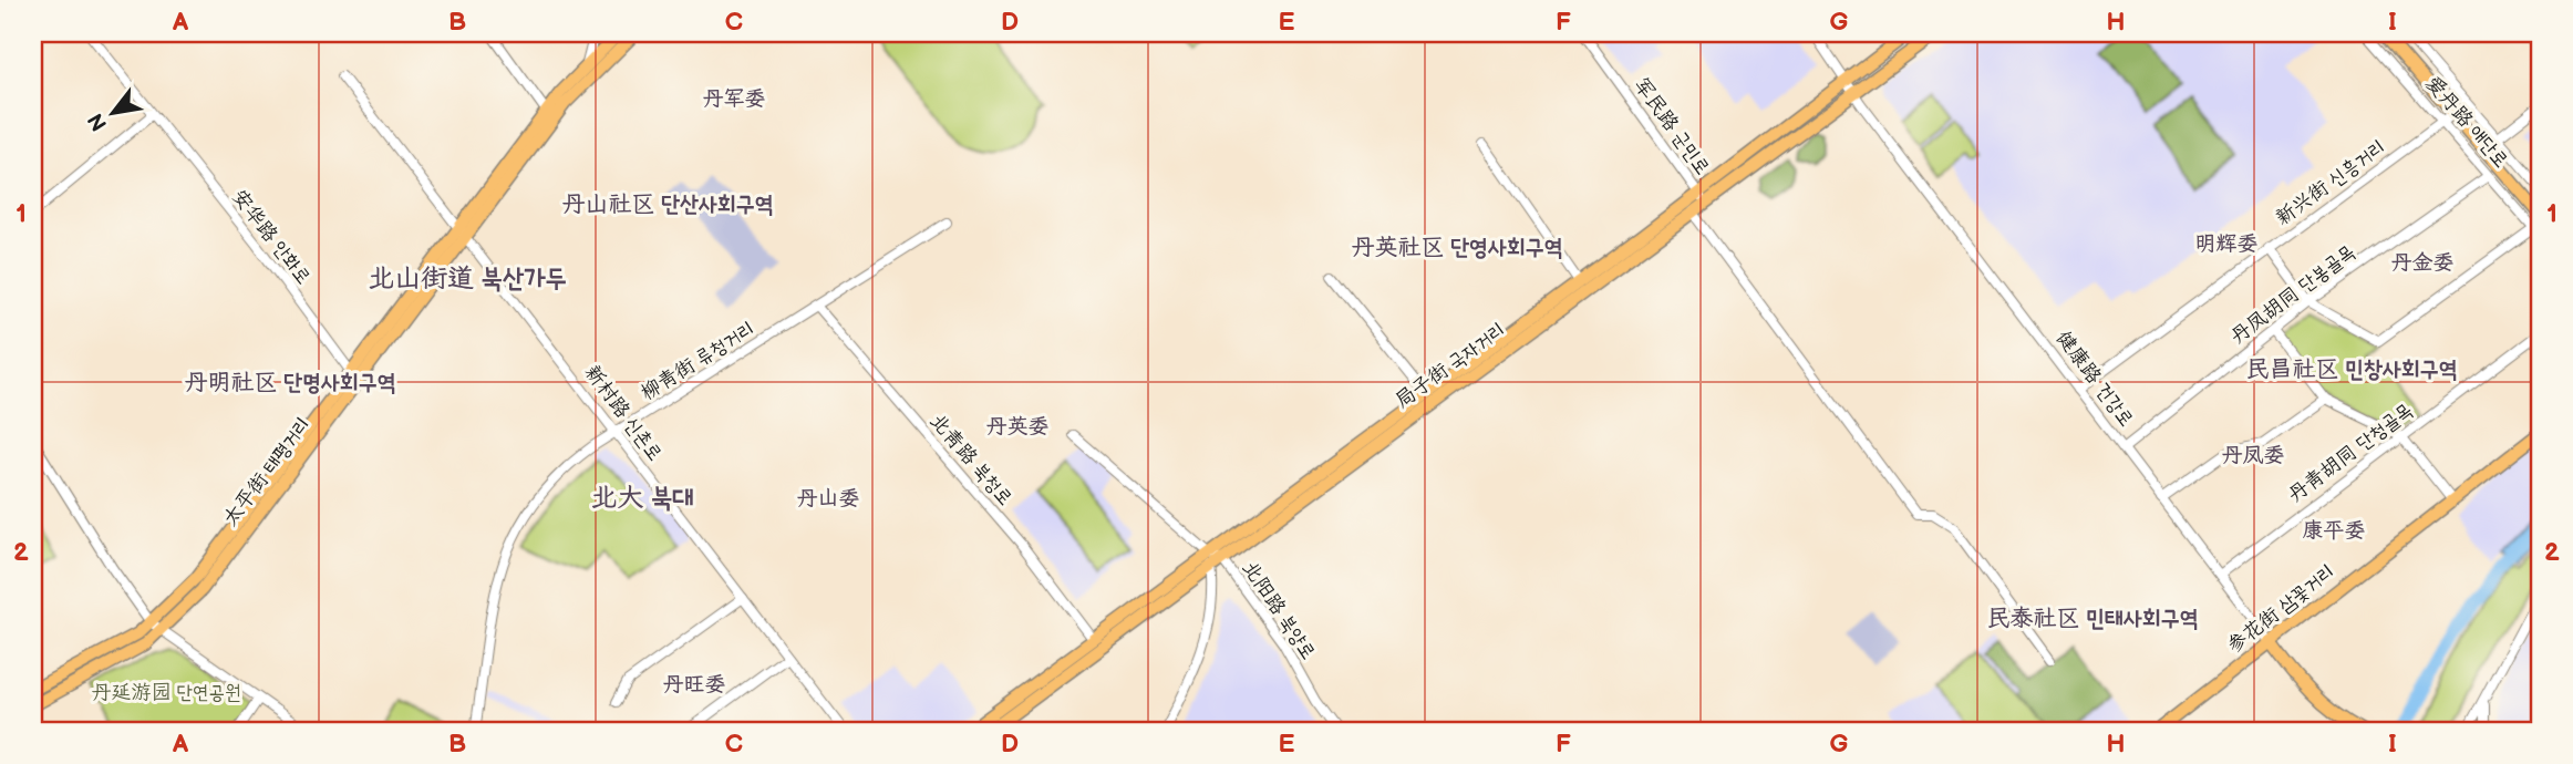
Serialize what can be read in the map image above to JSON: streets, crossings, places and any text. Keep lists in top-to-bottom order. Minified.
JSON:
{"streets":{"main road":["爱丹路 애단로","局子街 국자거리","健康路 건강로","太平街 태평거리","参花街 삼꽃거리"],"street":["军民路 군민로","新兴街 신흥거리","安华路 안화로","丹凤胡同 단봉골목","柳青街 류청거리","新村路 신촌로","丹青胡同 단청골목","北青路 북청로","北阳路 북양로"]},"crossings":[["爱丹路 애단로","新兴街 신흥거리"],["爱丹路 애단로","丹凤胡同 단봉골목"],["军民路 군민로","局子街 국자거리"],["新兴街 신흥거리","健康路 건강로"],["安华路 안화로","太平街 태평거리"],["丹凤胡同 단봉골목","健康路 건강로"],["柳青街 류청거리","新村路 신촌로"],["柳青街 류청거리","北青路 북청로"],["局子街 국자거리","健康路 건강로"],["局子街 국자거리","北青路 북청로"],["局子街 국자거리","北阳路 북양로"],["健康路 건강로","丹青胡同 단청골목"],["健康路 건강로","参花街 삼꽃거리"],["新村路 신촌로","太平街 태평거리"]],"districts":["丹军委","丹山社区 단산사회구역","明辉委","丹英社区 단영사회구역","丹金委","北山街道 북산가두","民昌社区 민창사회구역","丹明社区 단명사회구역","丹英委","丹凤委","北大 북대","丹山委","康平委","民泰社区 민태사회구역","丹旺委"],"parks":["丹延游园 단연공원"],"north":"bottom left","grid":{"columns":["A","B","C","D","E","F","G","H","I"],"rows":["1","2"]}}
